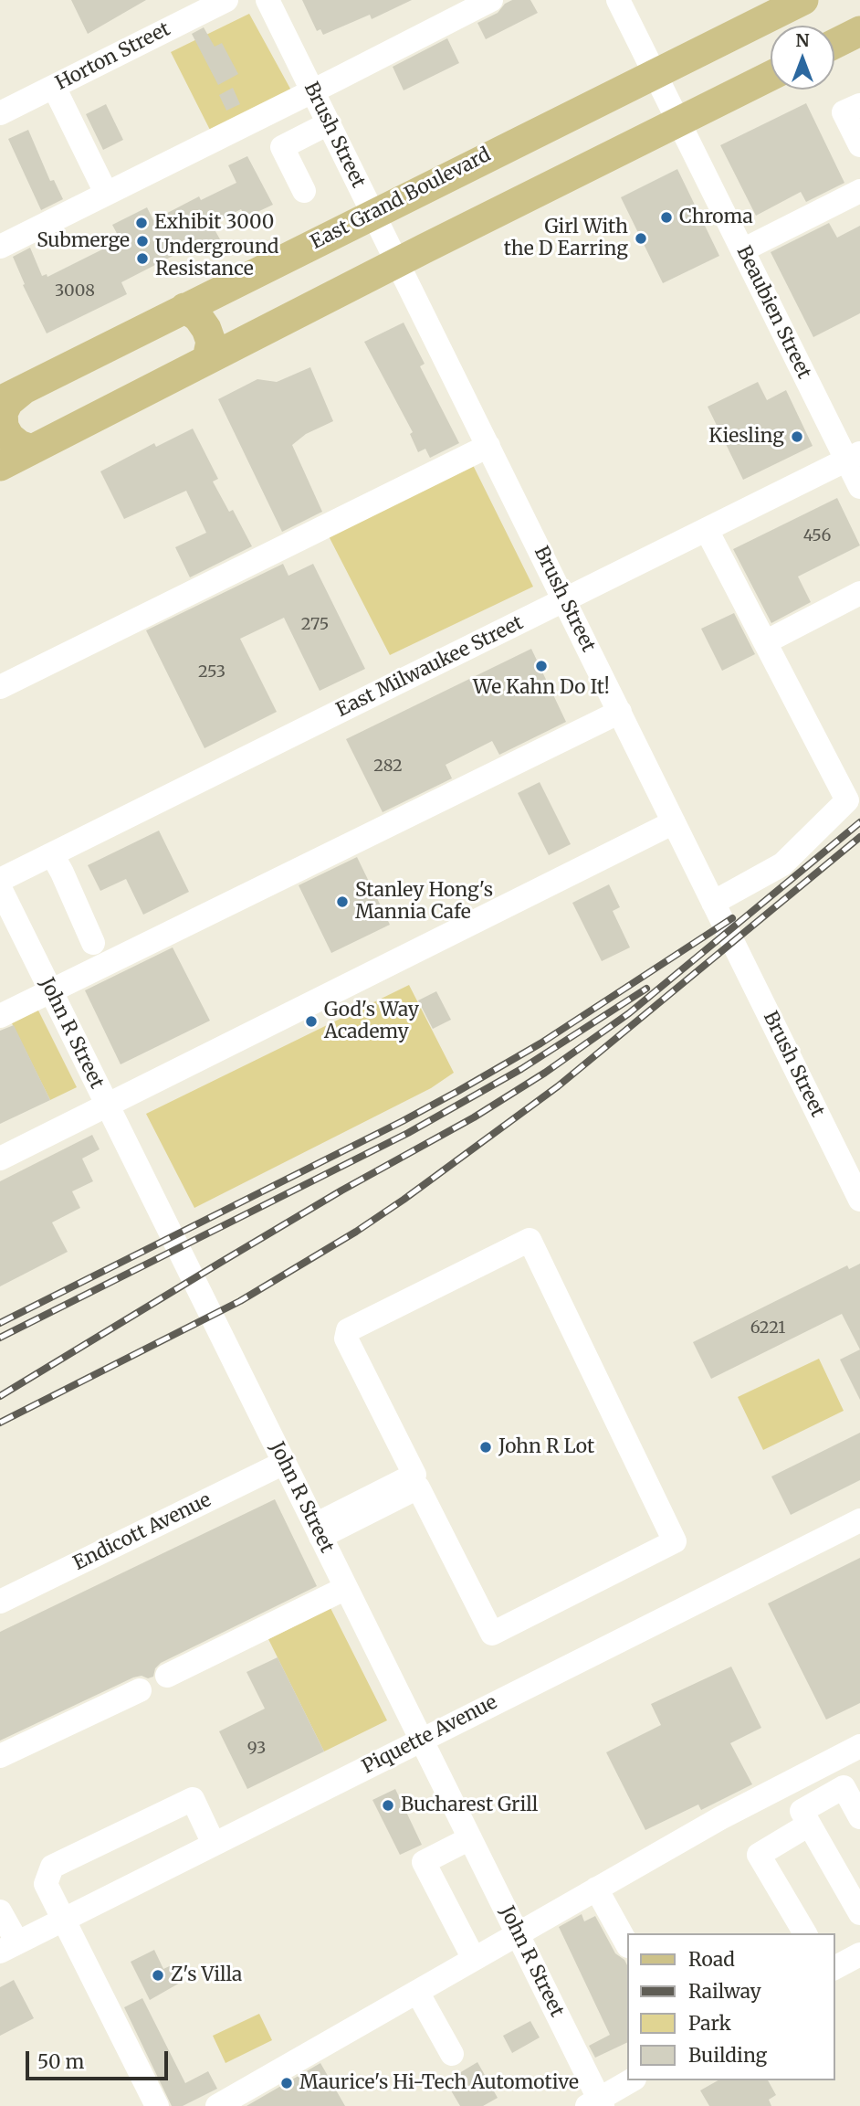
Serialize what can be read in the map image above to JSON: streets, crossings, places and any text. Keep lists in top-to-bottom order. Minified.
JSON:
{"streets":{"main road":["East Grand Boulevard"],"street":["Horton Street","Brush Street","Beaubien Street","East Milwaukee Street","John R Street","Endicott Avenue","Piquette Avenue"]},"crossings":[["Brush Street","East Grand Boulevard"],["Brush Street","East Milwaukee Street"],["East Grand Boulevard","Beaubien Street"],["Beaubien Street","East Milwaukee Street"],["John R Street","Endicott Avenue"],["John R Street","Piquette Avenue"]],"places":["Chroma","Exhibit 3000","Girl With the D Earring","Submerge","Underground Resistance","Kiesling","We Kahn Do It!","Stanley Hong's Mannia Cafe","God's Way Academy","John R Lot","Bucharest Grill","Z's Villa","Maurice's Hi-Tech Automotive"],"house_numbers":["3008","456","275","253","282","6221","93"],"legend":["Road","Railway","Park","Building"],"scale_bar":"50 m","north":"top"}
